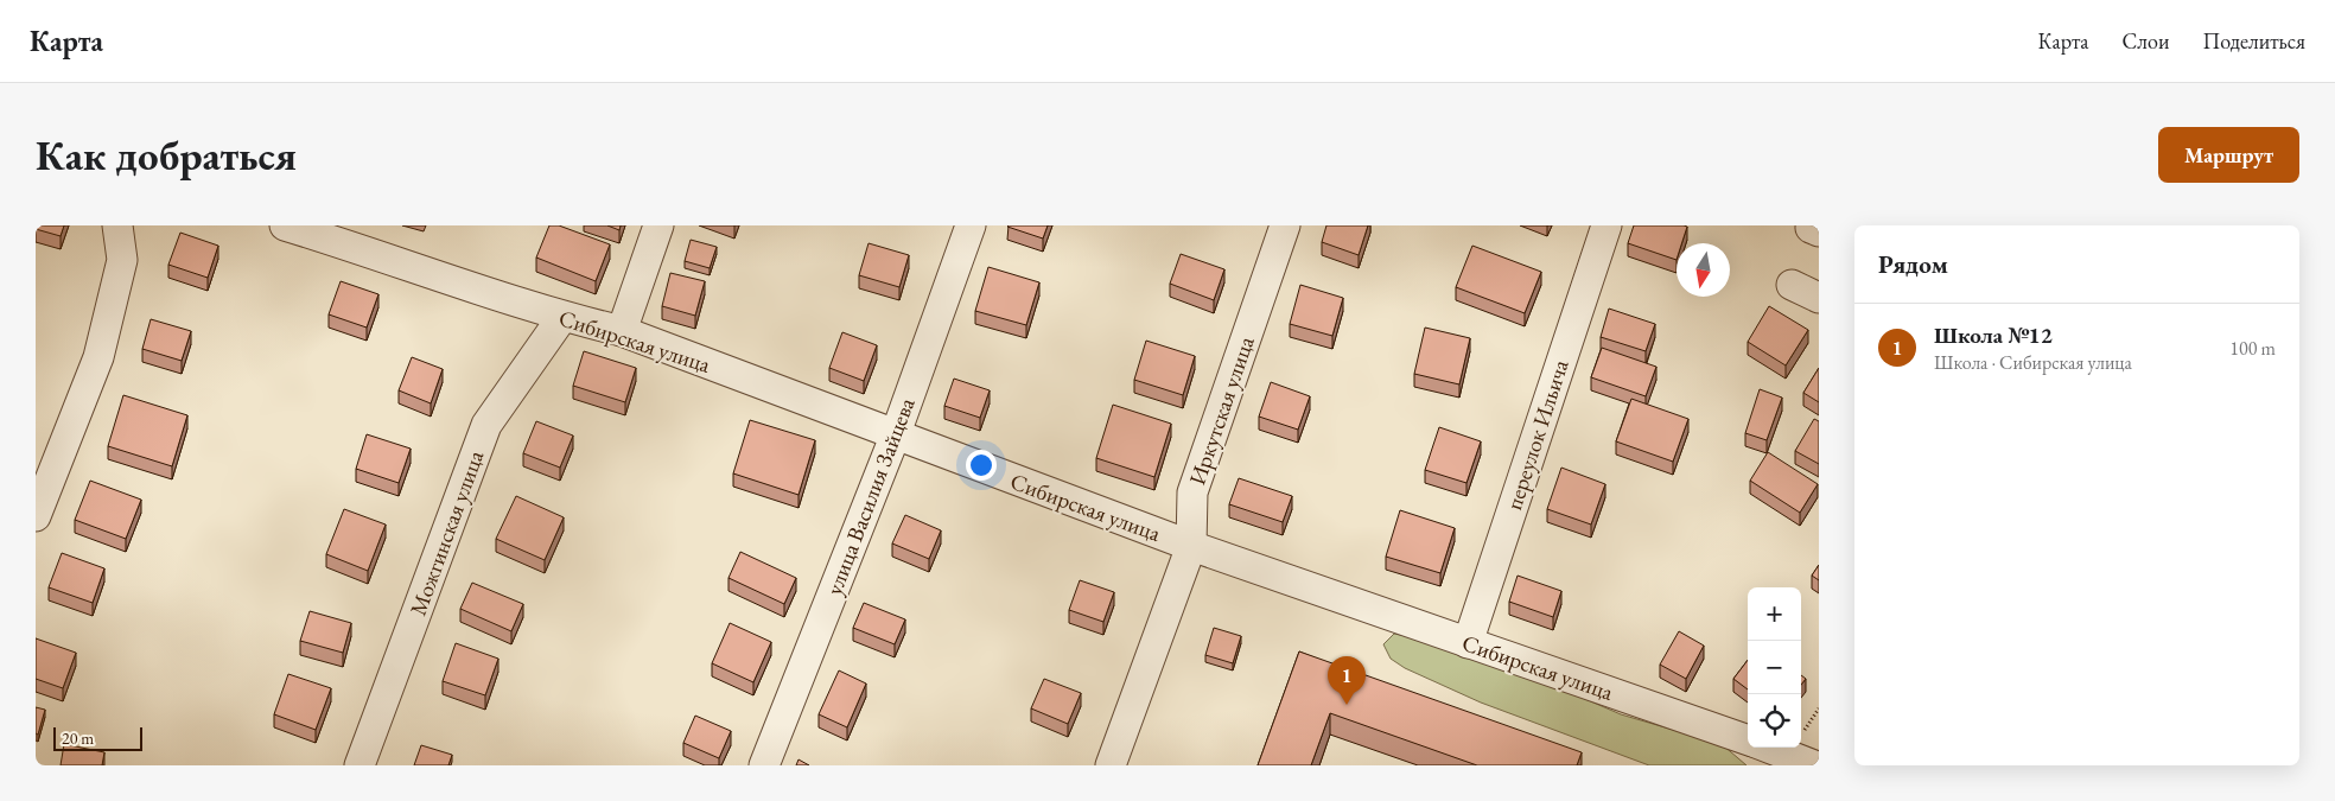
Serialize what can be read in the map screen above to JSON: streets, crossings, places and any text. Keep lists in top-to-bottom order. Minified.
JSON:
{"streets":{"street":["Сибирская улица","Иркутская улица","переулок Ильича","улица Василия Зайцева","Можгинская улица"]},"crossings":[["Сибирская улица","Иркутская улица"],["Сибирская улица","переулок Ильича"],["Сибирская улица","улица Василия Зайцева"],["Сибирская улица","Можгинская улица"]],"scale_bar":"20 m","north":"bottom","page":{"header":"Карта","nav":["Карта","Слои","Поделиться"],"buttons":"Маршрут","title":"Как добраться","heading":"Рядом","list":[{"mark":"1","name":"Школа №12","note":"Школа · Сибирская улица","value":"100 m"}],"map_buttons":["+","−"],"pins":"1","scale":"20 m"}}
